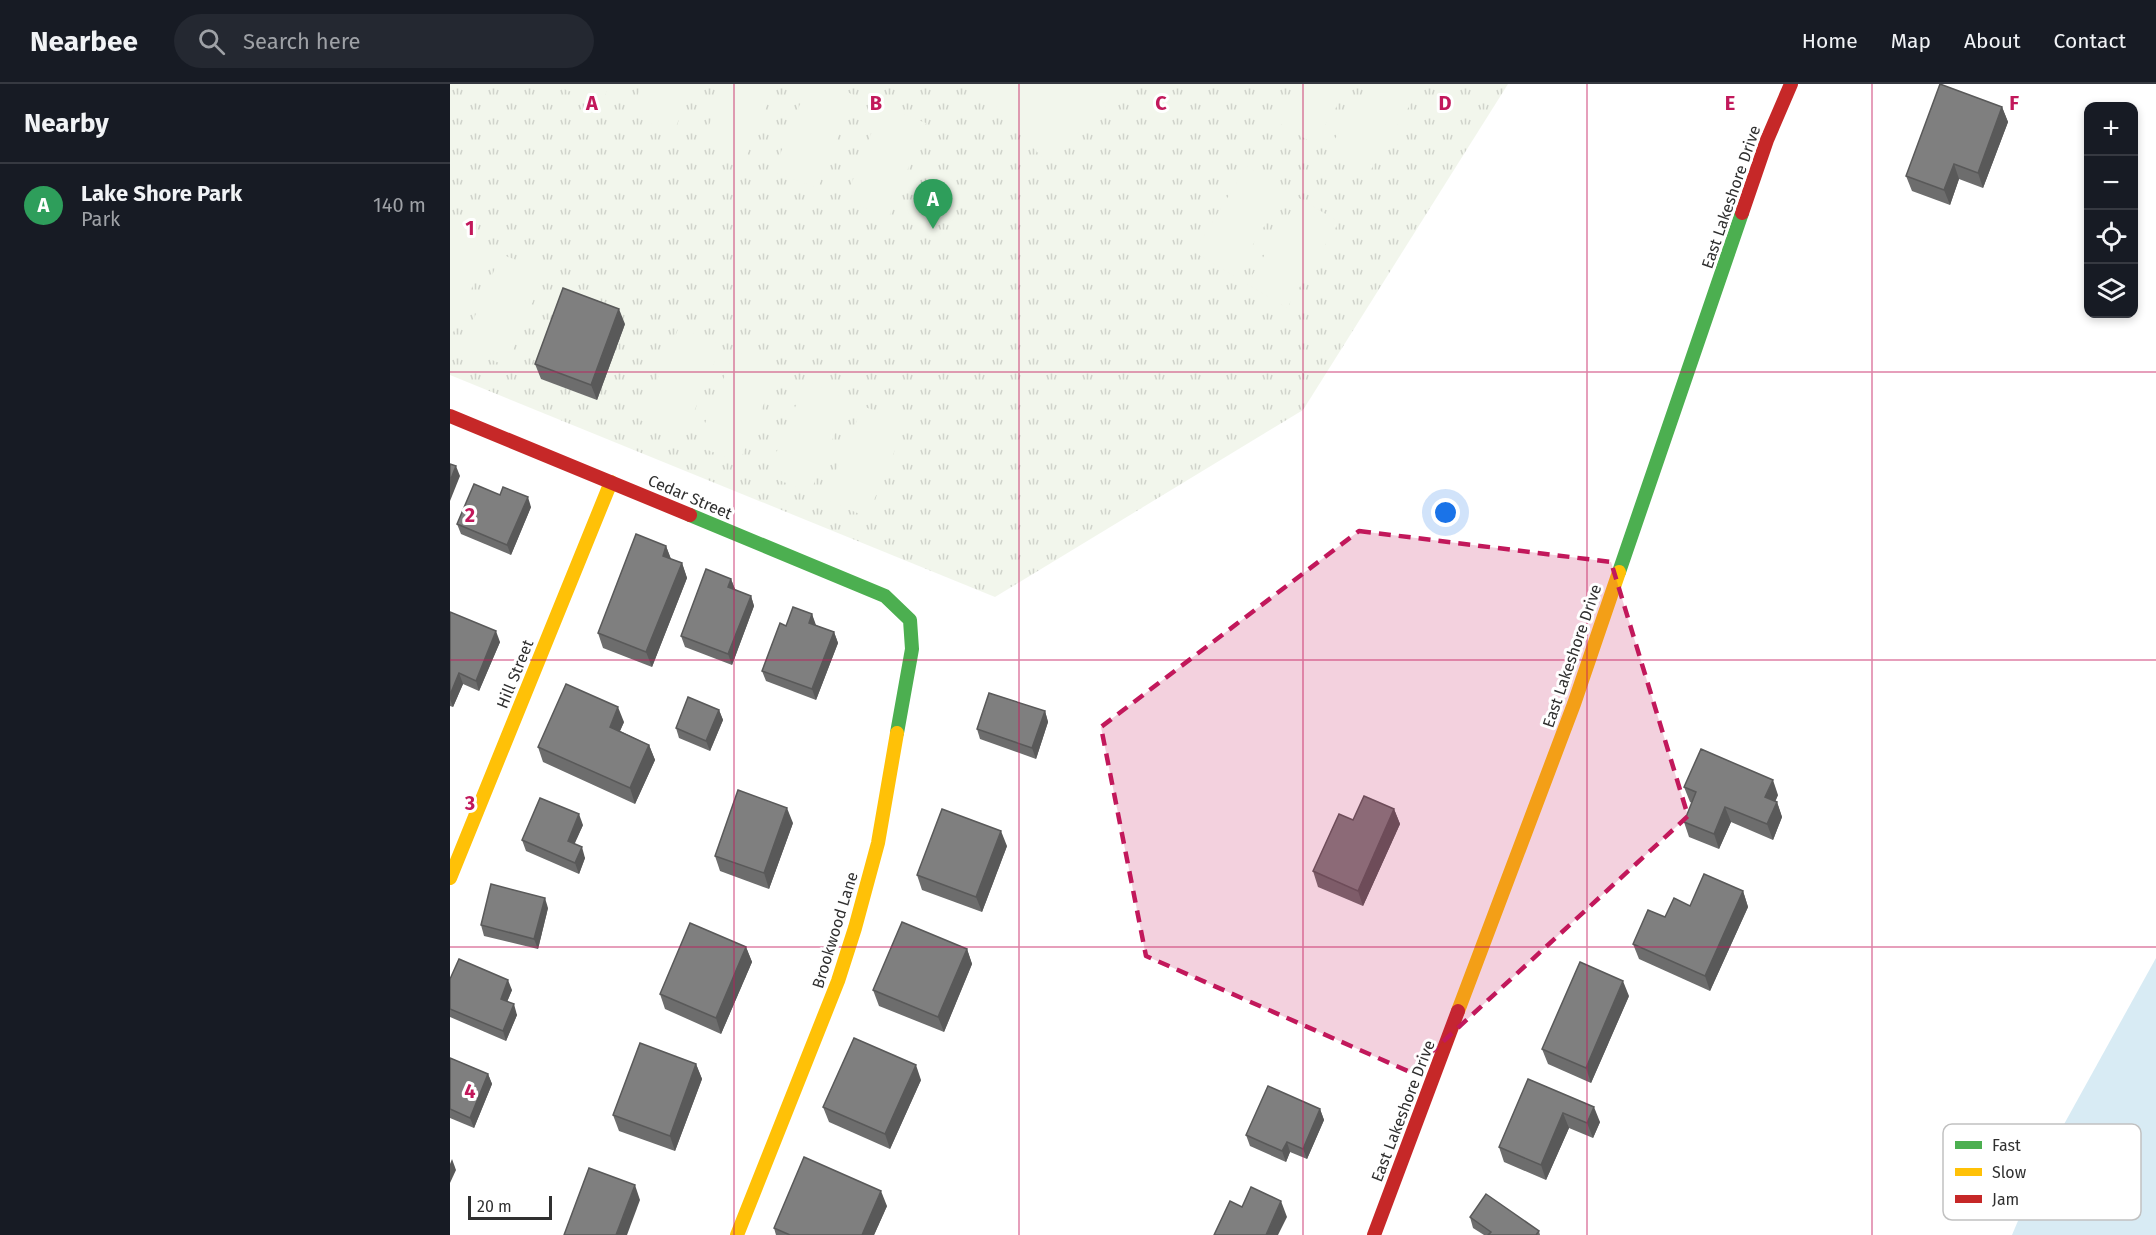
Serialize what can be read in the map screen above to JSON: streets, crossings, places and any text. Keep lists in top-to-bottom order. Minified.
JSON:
{"streets":{"street":["East Lakeshore Drive","Cedar Street","Hill Street","Brookwood Lane"]},"crossings":[["Cedar Street","Hill Street"],["Cedar Street","Brookwood Lane"]],"legend":["Fast","Slow","Jam"],"scale_bar":"20 m","page":{"header":"Nearbee","search":"Search here","nav":["Home","Map","About","Contact"],"heading":"Nearby","map_buttons":["+","−"],"list":[{"mark":"A","name":"Lake Shore Park","note":"Park","value":"140 m"}],"pins":"A","scale":"20 m"},"grid":{"columns":["A","B","C","D","E","F"],"rows":["1","2","3","4"]}}
